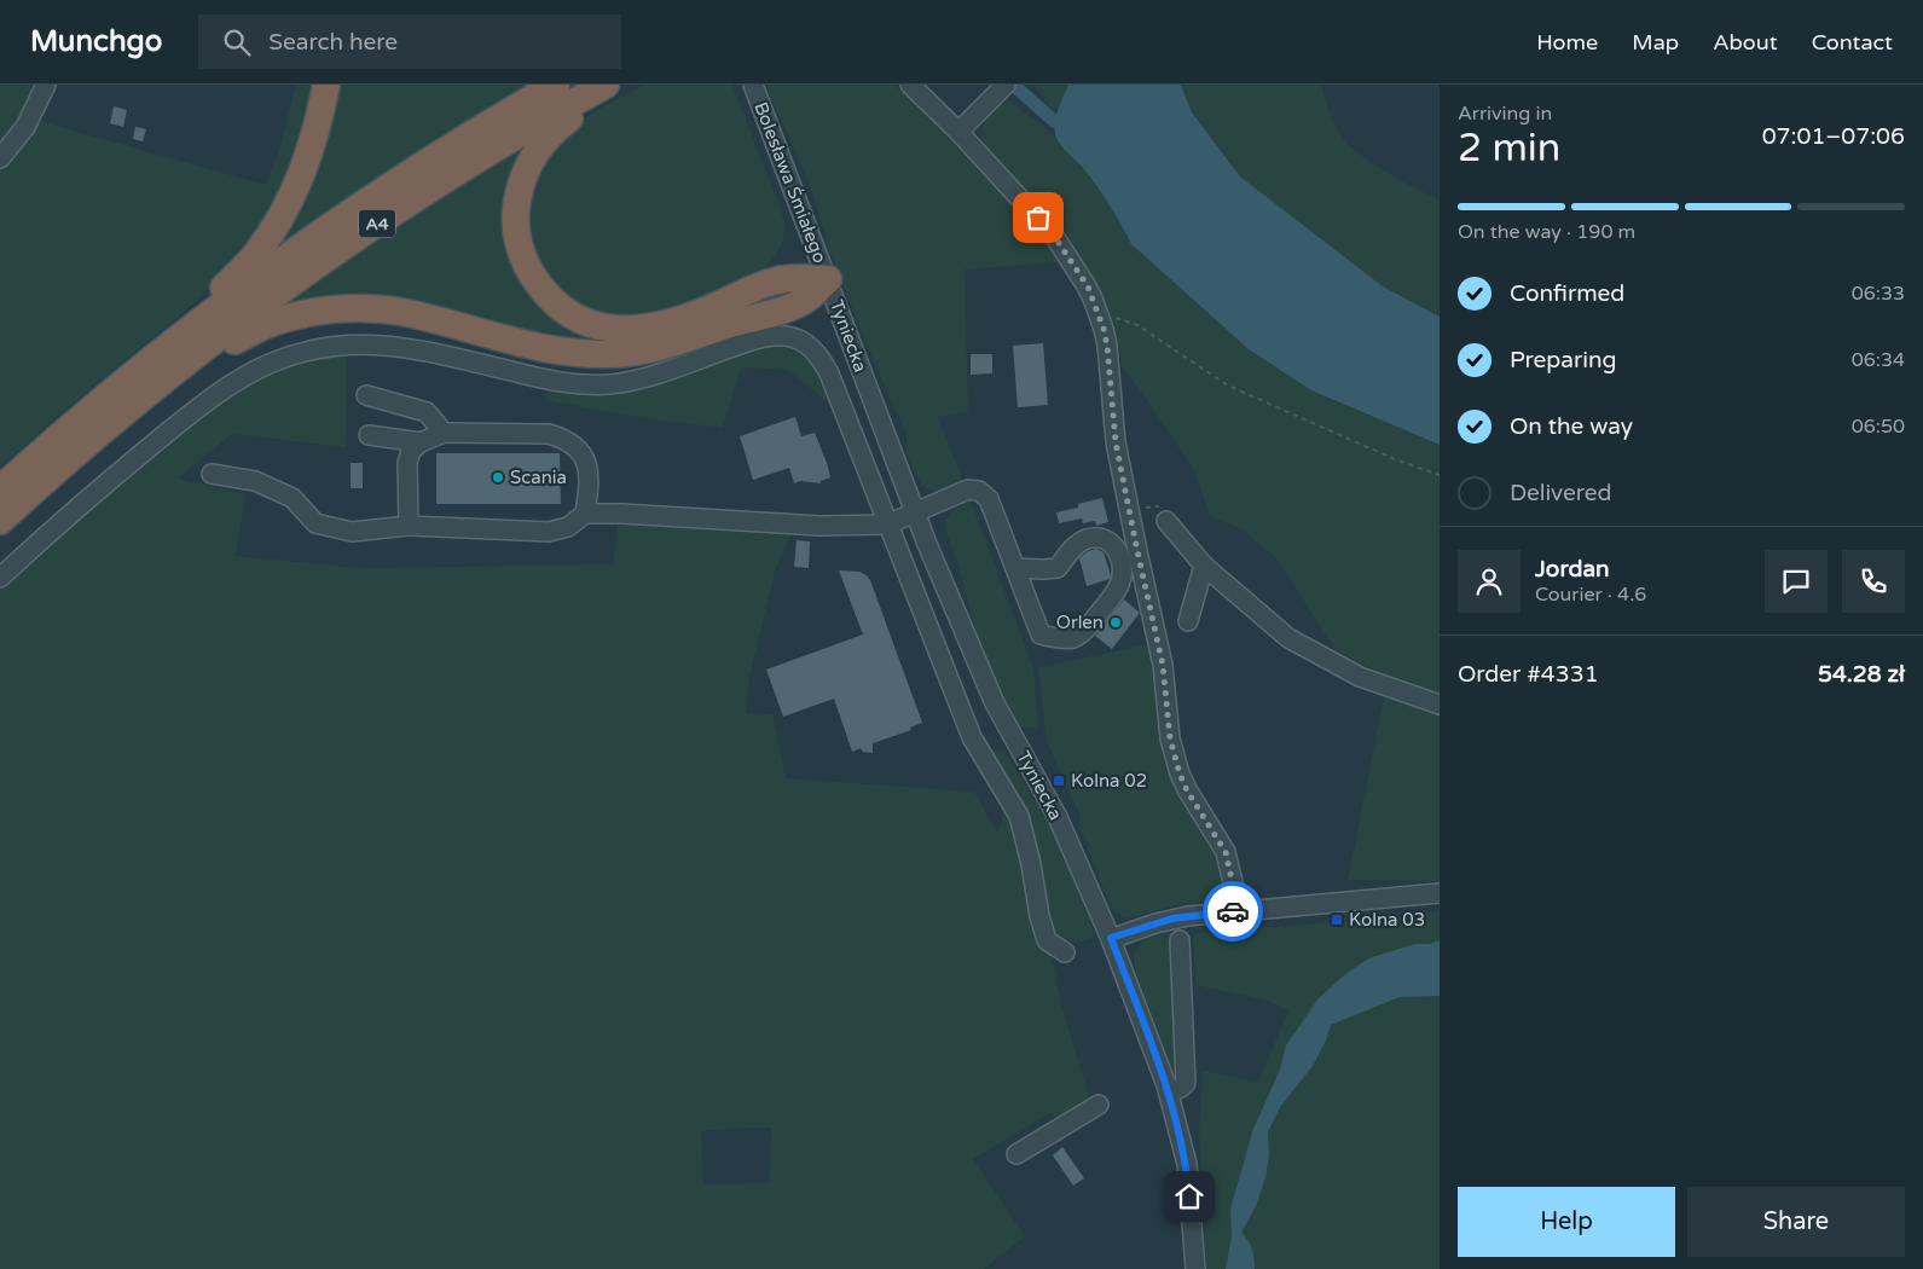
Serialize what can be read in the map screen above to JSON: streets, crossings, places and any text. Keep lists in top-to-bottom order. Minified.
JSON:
{"streets":{"highway":["A4"],"street":["Bolesława Śmiałego","Tyniecka"]},"crossings":[["Bolesława Śmiałego","Tyniecka"]],"places":{"other":["Scania","Orlen"],"transit":["Kolna 02","Kolna 03"]},"page":{"header":"Munchgo","search":"Search here","nav":["Home","Map","About","Contact"],"heading":["2 min","Arriving in","07:01–07:06"],"panel":["Jordan","Courier · 4.6","Order #4331","54.28 zł"],"bar":"On the way · 190 m","list":[["Confirmed","06:33"],["Preparing","06:34"],["On the way","06:50"],"Delivered"],"buttons":["Help","Share"]}}
